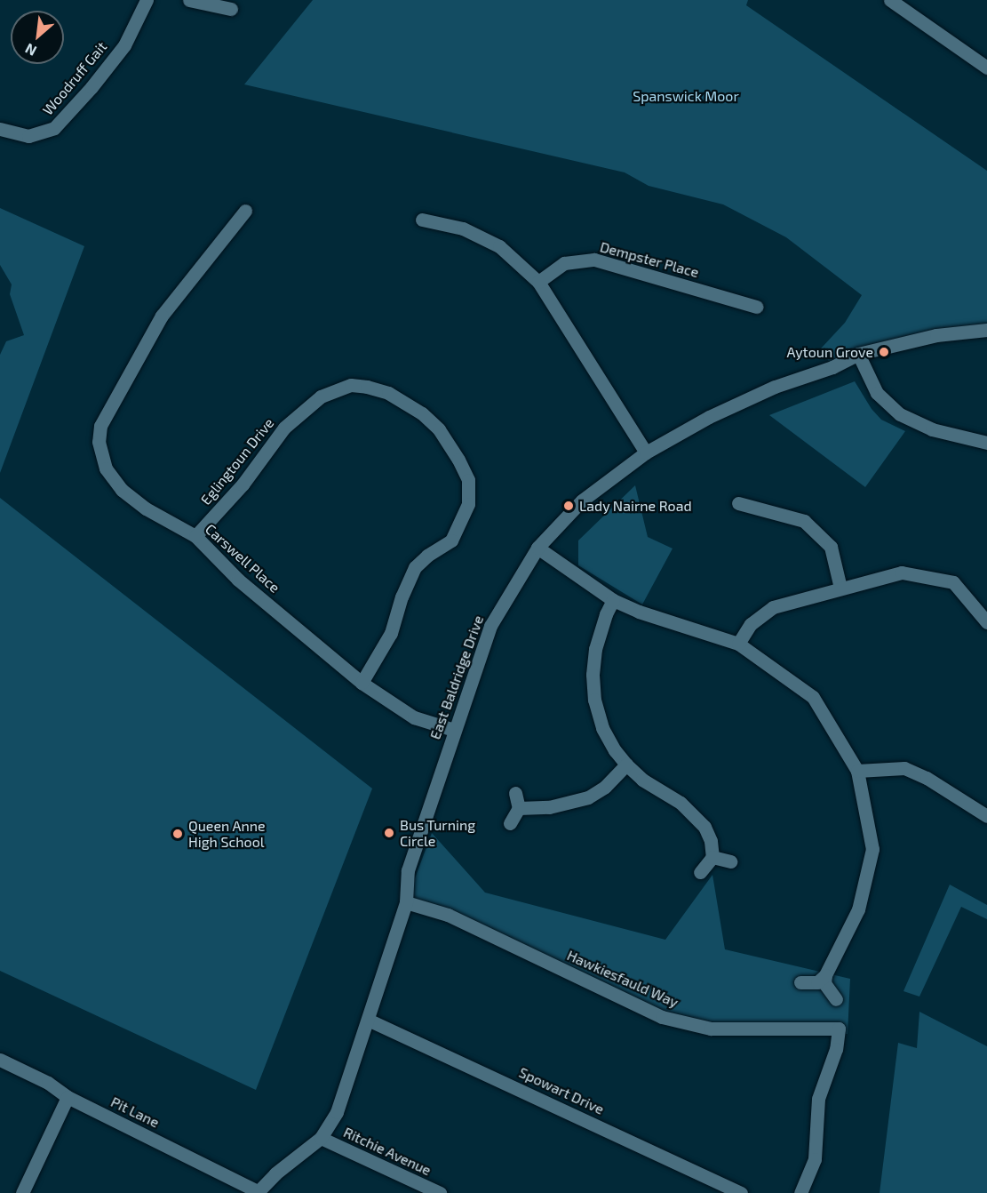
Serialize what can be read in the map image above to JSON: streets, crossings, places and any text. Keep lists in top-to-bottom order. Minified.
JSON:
{"streets":{"street":["Woodruff Gait","Dempster Place","Eglingtoun Drive","Carswell Place","East Baldridge Drive","Hawkiesfauld Way","Spowart Drive","Pit Lane","Ritchie Avenue"]},"crossings":[["Eglingtoun Drive","Carswell Place"],["Carswell Place","East Baldridge Drive"],["East Baldridge Drive","Hawkiesfauld Way"],["East Baldridge Drive","Spowart Drive"],["East Baldridge Drive","Pit Lane"],["East Baldridge Drive","Ritchie Avenue"]],"parks":["Spanswick Moor"],"places":["Aytoun Grove","Lady Nairne Road","Bus Turning Circle","Queen Anne High School"],"north":"bottom left"}
